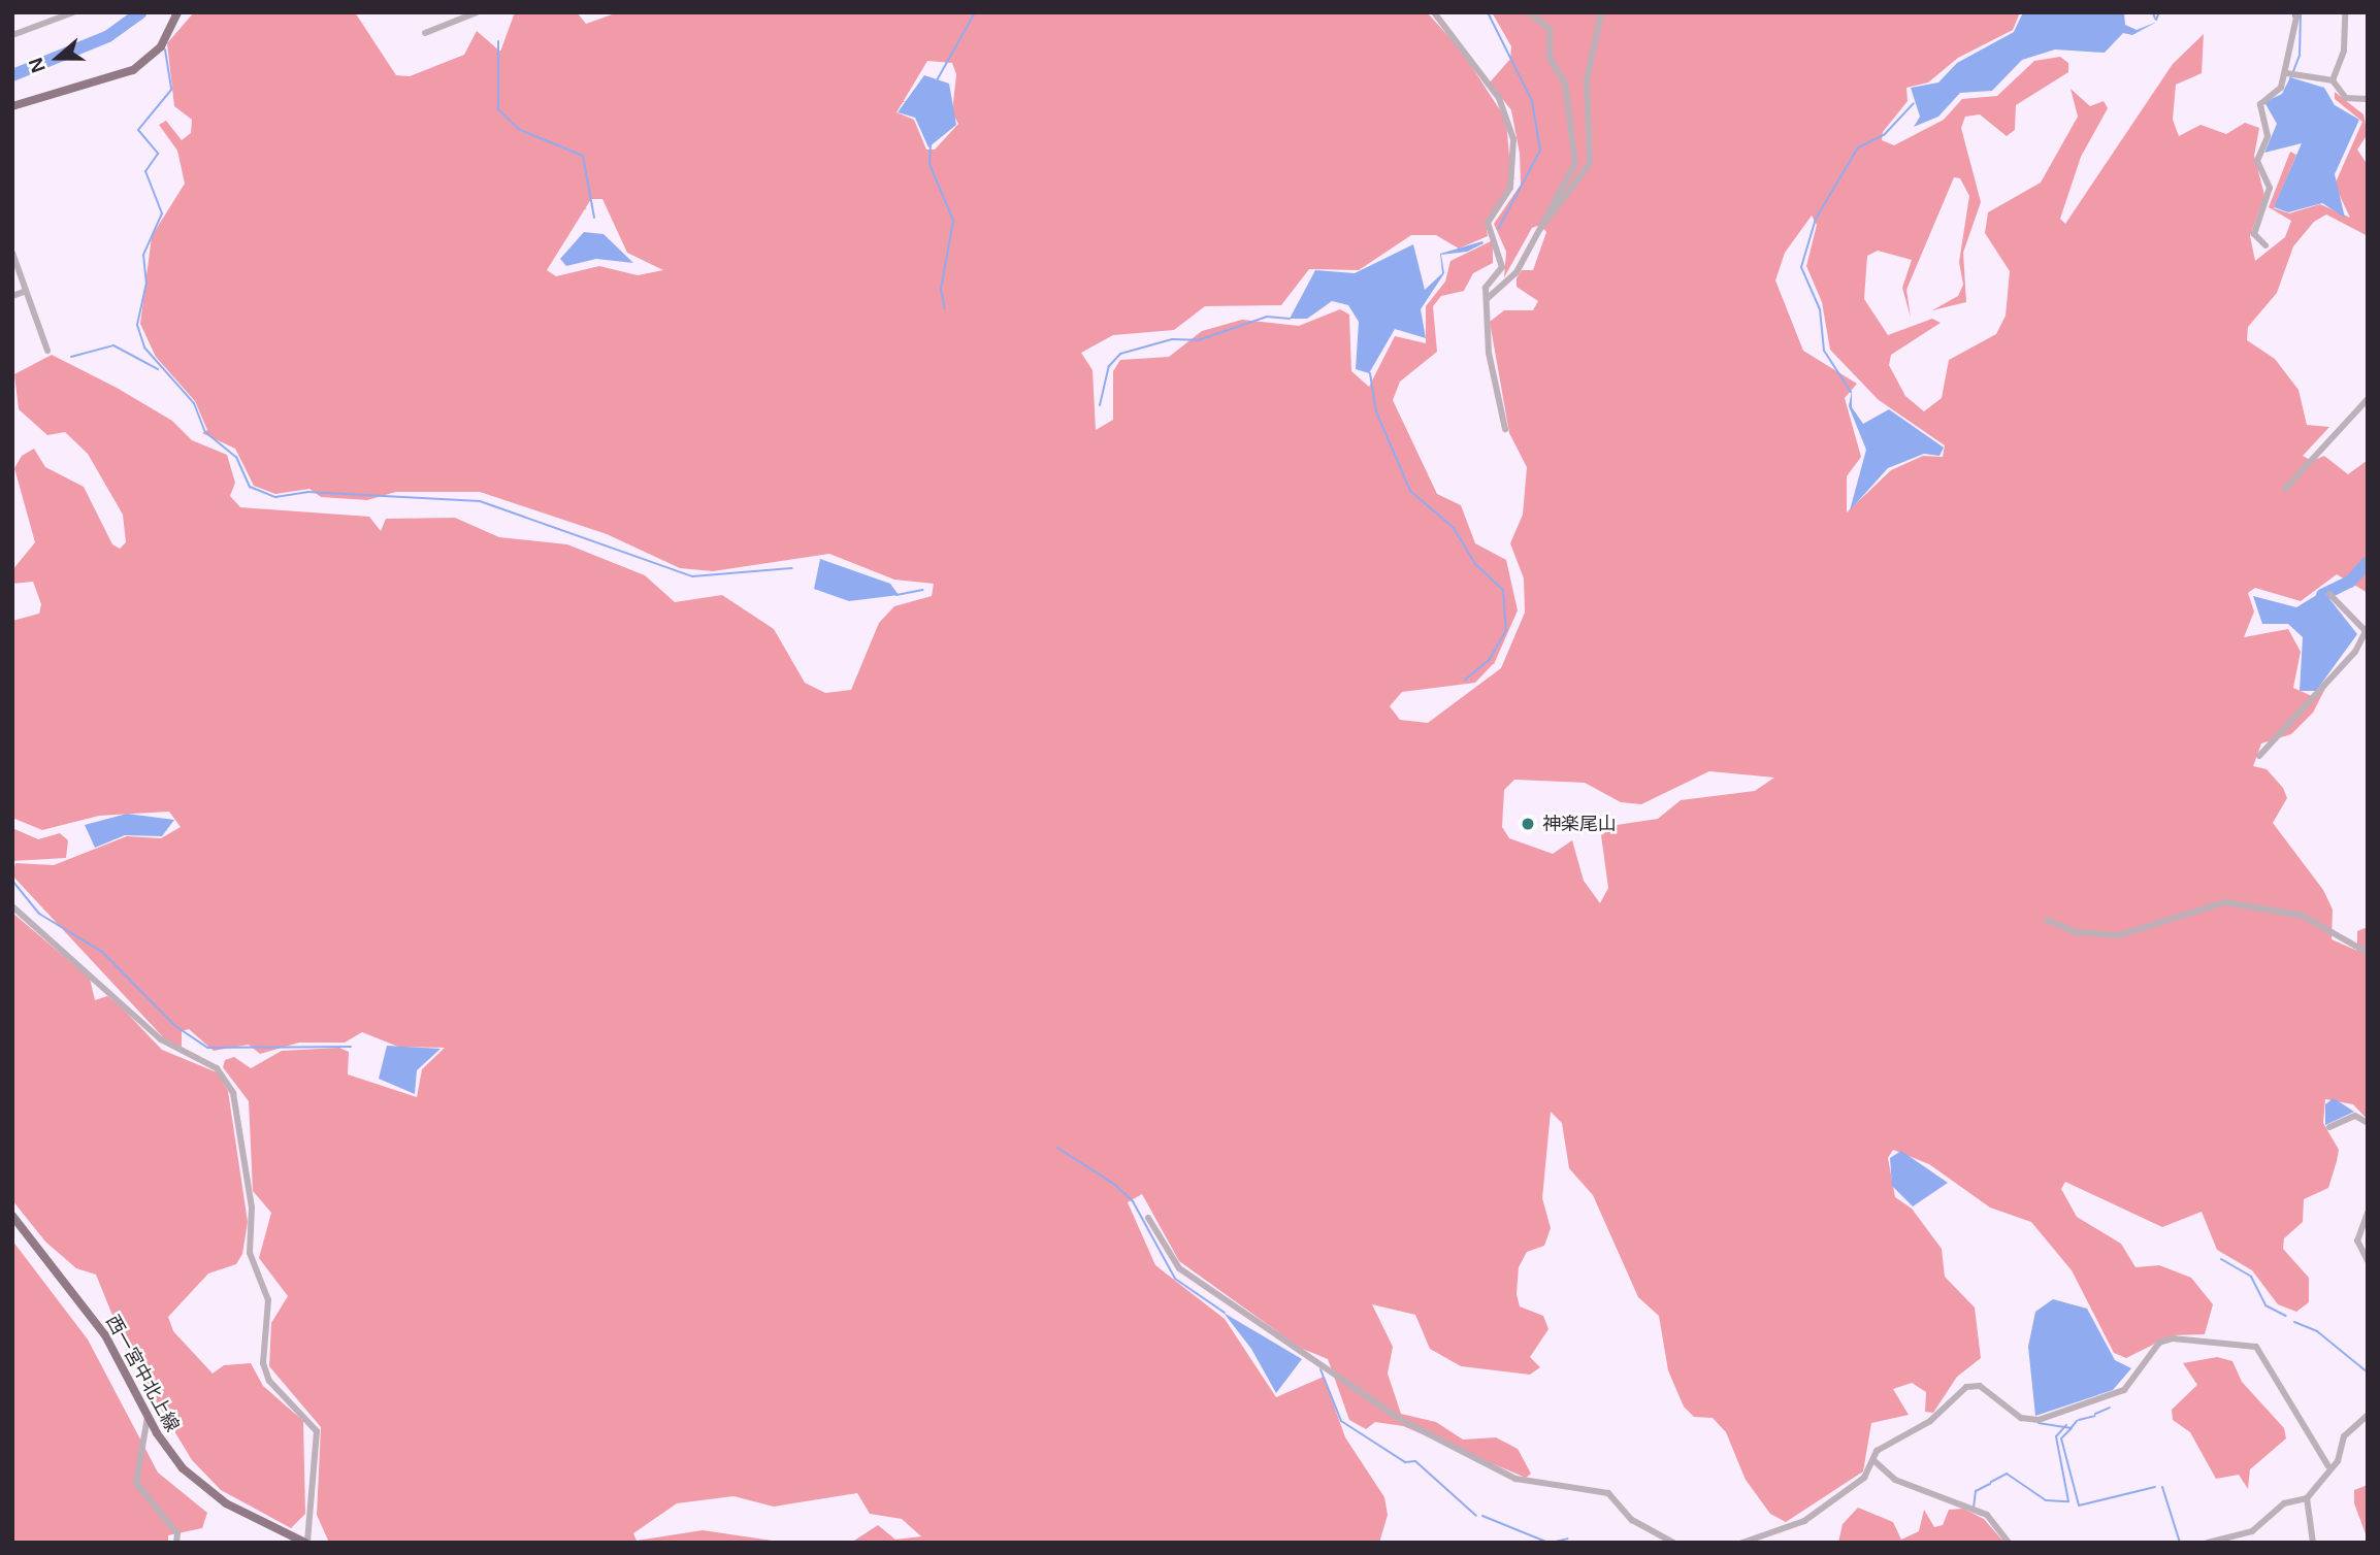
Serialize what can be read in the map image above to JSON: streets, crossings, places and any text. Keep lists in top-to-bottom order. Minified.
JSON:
{"streets":{"main road":["西一宮中北上線"]},"places":["神楽尾山"],"north":"left"}
